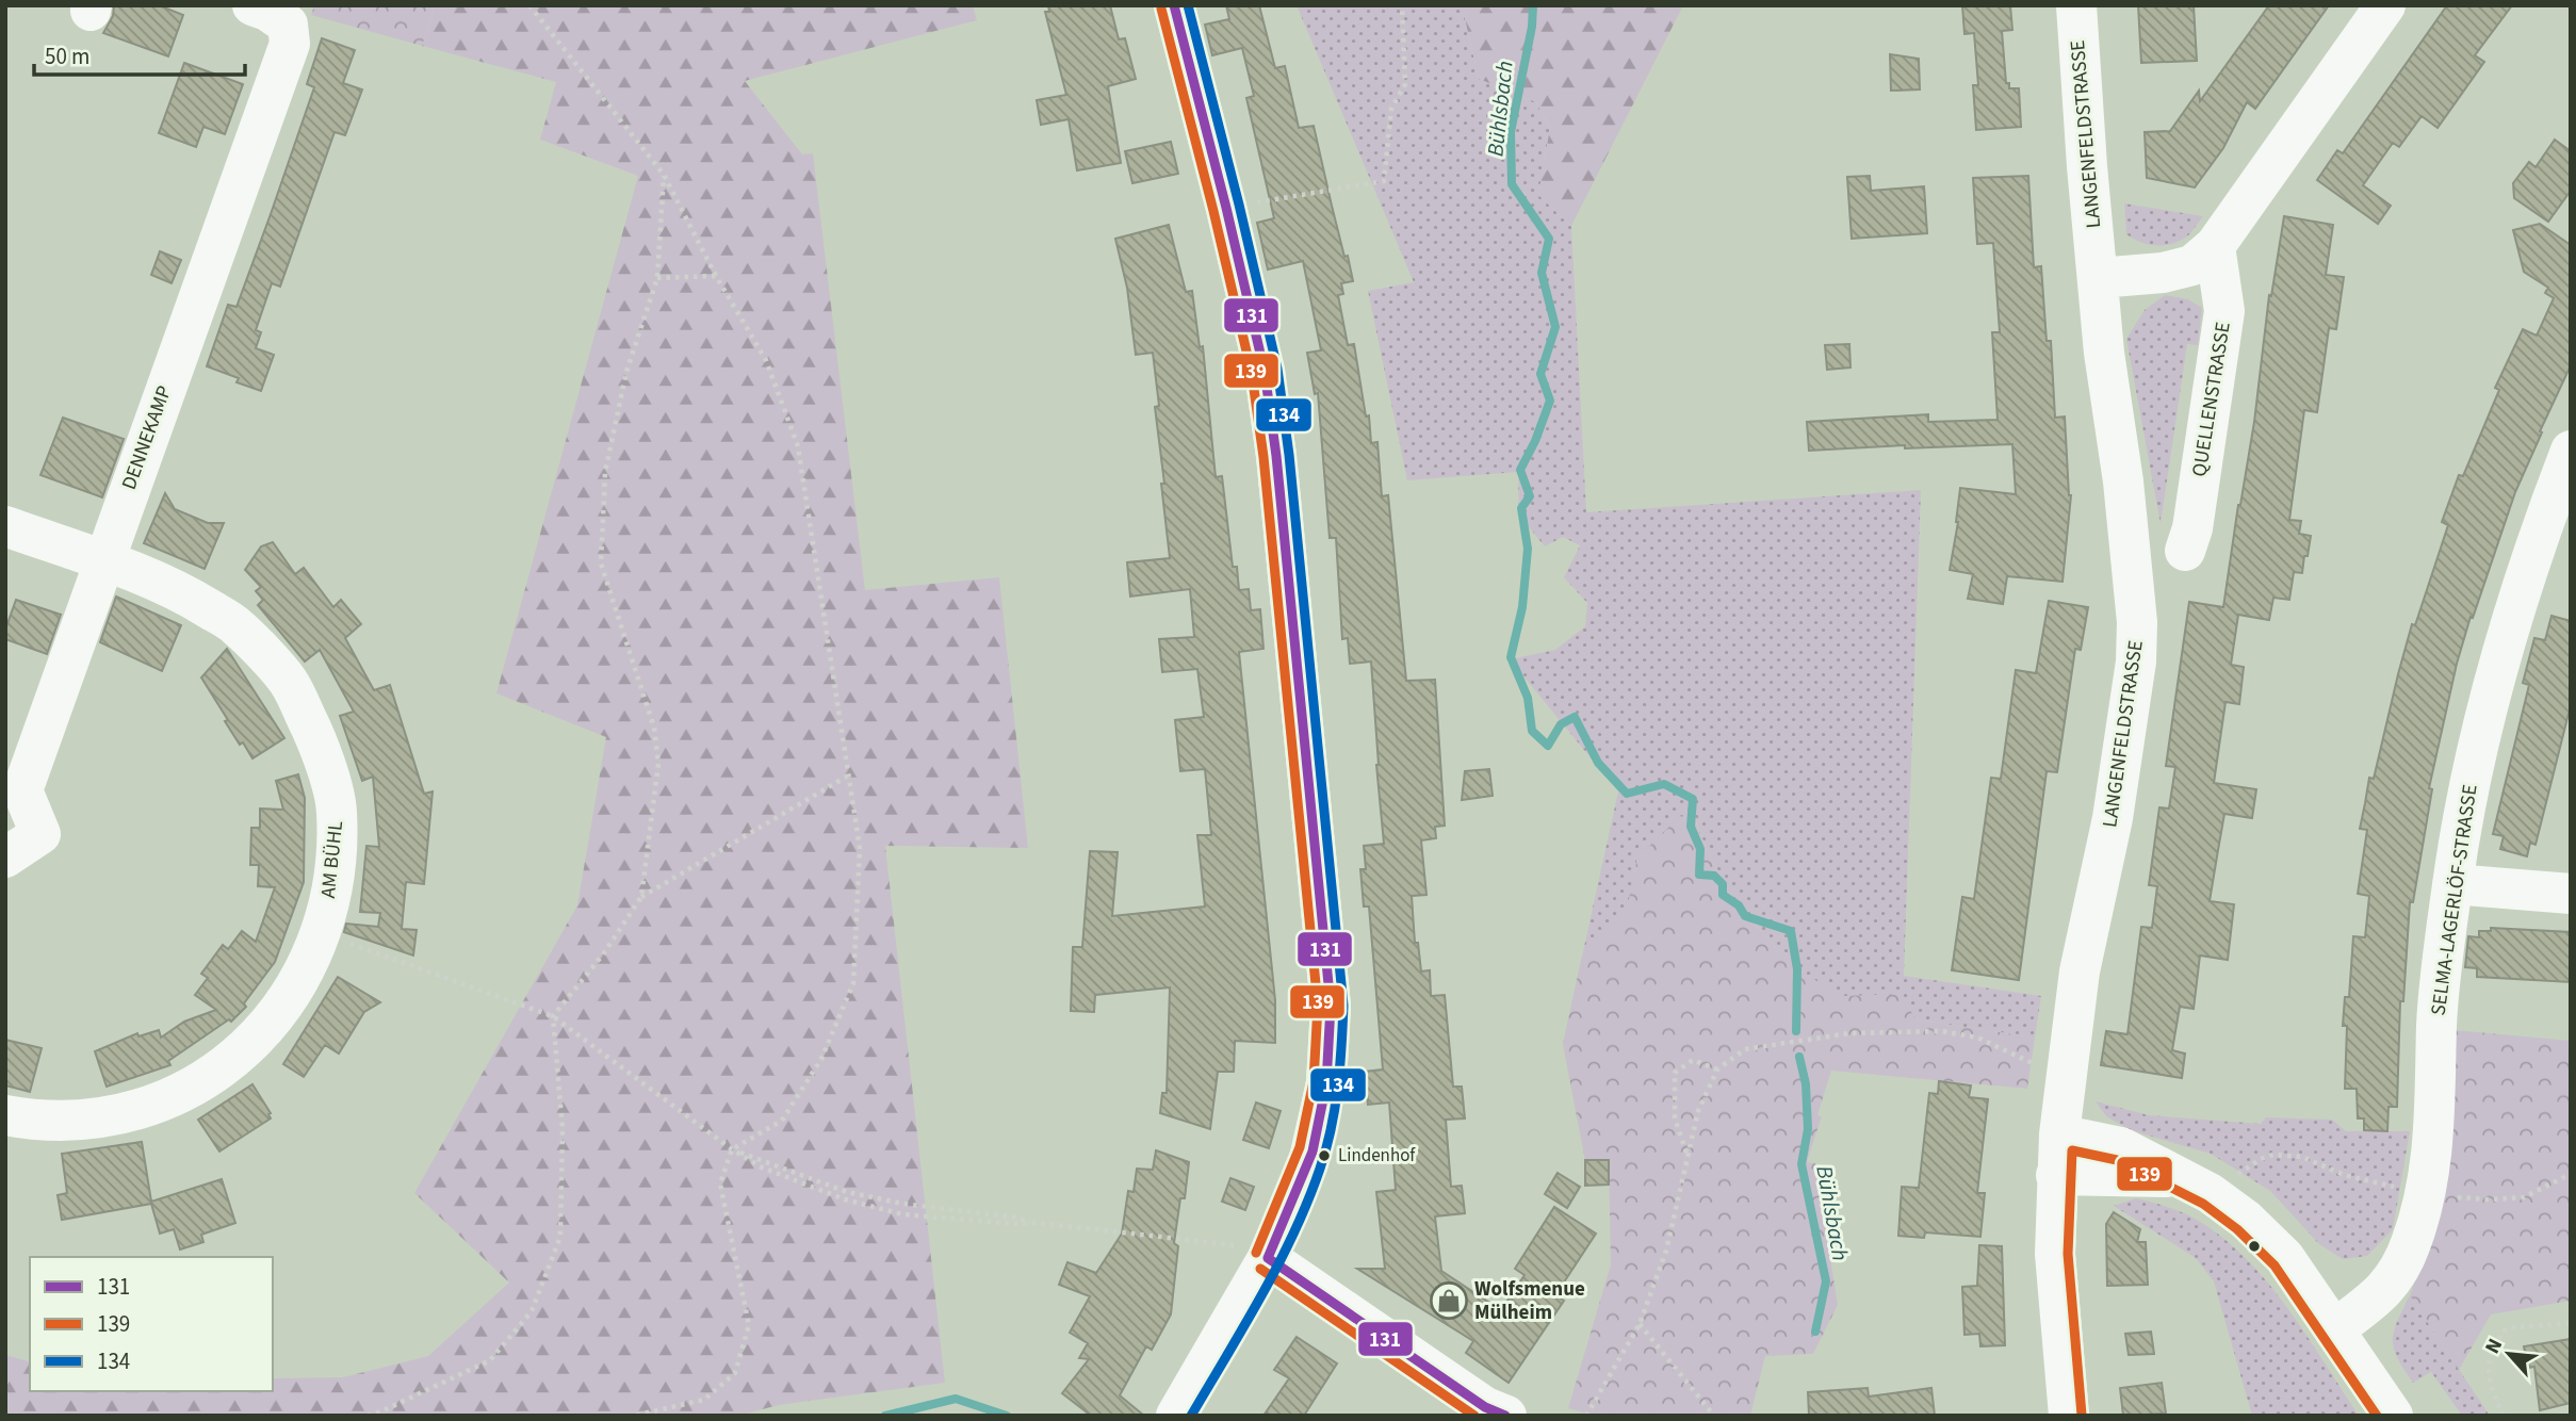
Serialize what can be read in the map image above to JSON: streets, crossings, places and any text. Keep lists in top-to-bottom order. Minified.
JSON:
{"streets":{"street":["LANGENFELDSTRASSE","QUELLENSTRASSE","DENNEKAMP","AM BÜHL","SELMA-LAGERLÖF-STRASSE"]},"crossings":[["DENNEKAMP","AM BÜHL"]],"water":["Bühlsbach"],"places":{"other":["Lindenhof"],"shop":["Wolfsmenue Mülheim"]},"lines":["transit line 131","transit line 134","transit line 139"],"legend":["131","139","134"],"scale_bar":"50 m","north":"top left"}
